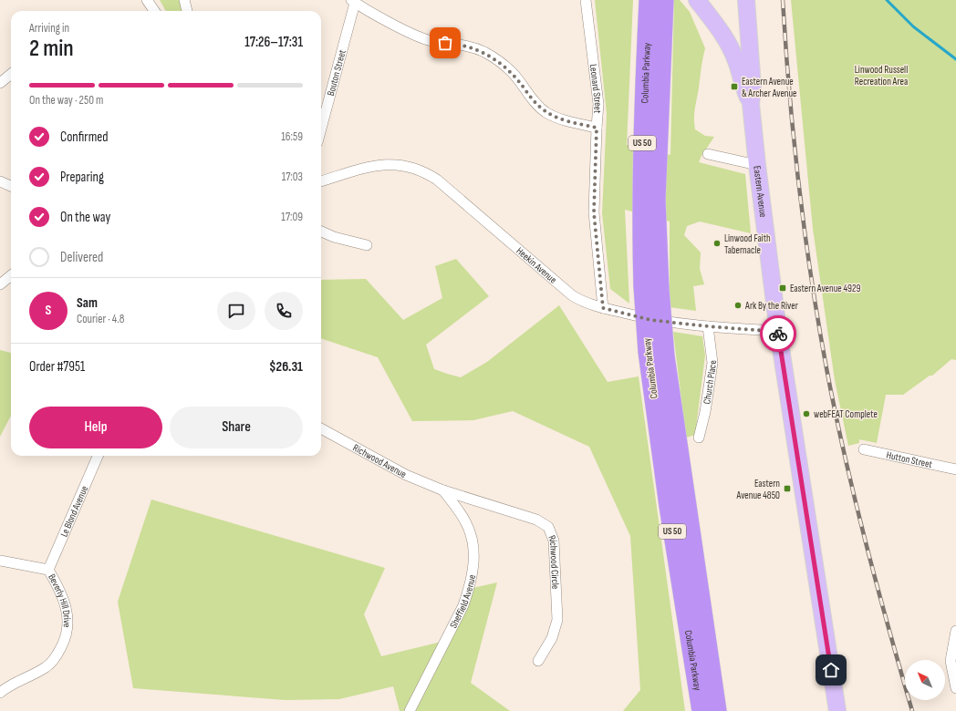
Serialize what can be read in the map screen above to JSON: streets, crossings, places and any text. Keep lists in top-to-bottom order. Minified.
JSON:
{"streets":{"highway":["Columbia Parkway","US 50"],"main road":["Eastern Avenue"],"street":["Bouton Street","Leonard Street","Heekin Avenue","Church Place","Richwood Avenue","Hutton Street","Le Blond Avenue","Richwood Circle","Sheffield Avenue","Beverly Hill Drive"]},"crossings":[["Leonard Street","Heekin Avenue"],["Eastern Avenue","Heekin Avenue"],["Heekin Avenue","Church Place"],["Richwood Avenue","Richwood Circle"],["Richwood Avenue","Sheffield Avenue"],["Le Blond Avenue","Beverly Hill Drive"],["Richwood Circle","Sheffield Avenue"]],"parks":["Linwood Russell Recreation Area"],"places":{"transit":["Eastern Avenue & Archer Avenue","Eastern Avenue 4929","Eastern Avenue 4850"],"other":["Linwood Faith Tabernacle","Ark By the River","webFEAT Complete"]},"north":"top left","page":{"heading":["2 min","Arriving in","17:26–17:31"],"panel":["Sam","Courier · 4.8","Order #7951","$26.31"],"bar":"On the way · 250 m","list":[["Confirmed","16:59"],["Preparing","17:03"],["On the way","17:09"],"Delivered"],"round":"S","buttons":["Help","Share"]}}
